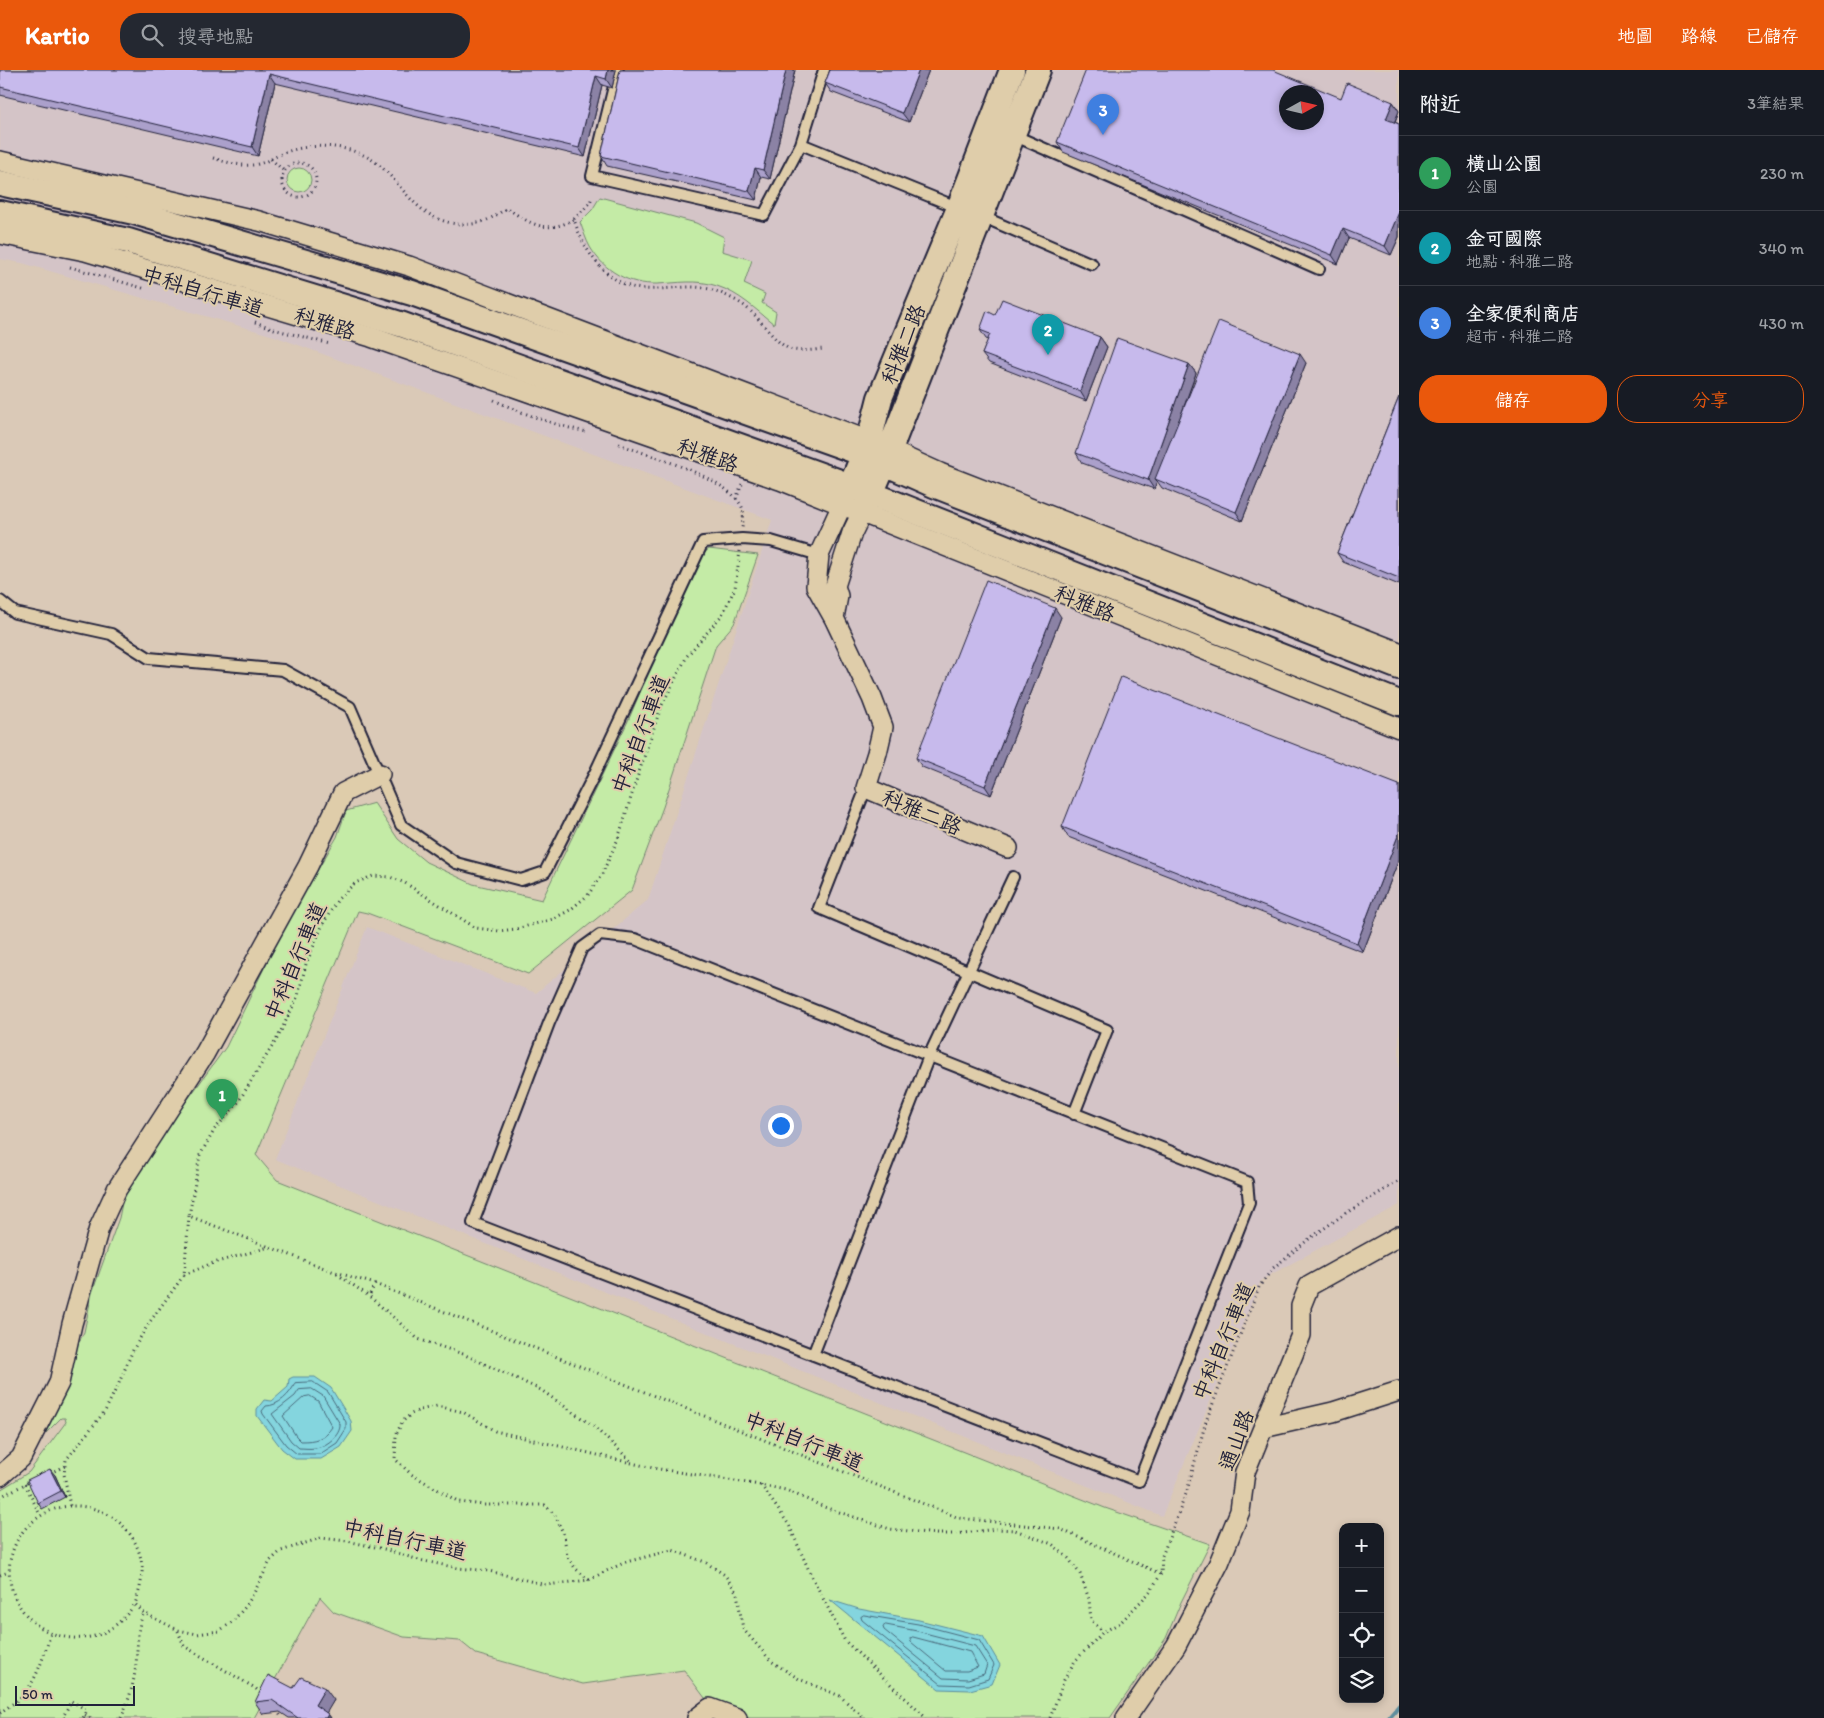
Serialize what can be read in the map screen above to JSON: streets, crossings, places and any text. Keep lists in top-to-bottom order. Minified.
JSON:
{"streets":{"street":["科雅路","科雅二路","通山路"],"path":["中科自行車道"]},"crossings":[["科雅路","科雅二路"]],"scale_bar":"50 m","north":"right","page":{"header":"Kartio","search":"搜尋地點","nav":["地圖","路線","已儲存"],"heading":["附近","3筆結果"],"pins":["3","2","1"],"list":[{"mark":"1","name":"橫山公園","note":"公園","value":"230 m"},{"mark":"2","name":"金可國際","note":"地點 · 科雅二路","value":"340 m"},{"mark":"3","name":"全家便利商店","note":"超市 · 科雅二路","value":"430 m"}],"buttons":["儲存","分享"],"map_buttons":["+","−"],"scale":"50 m"}}
